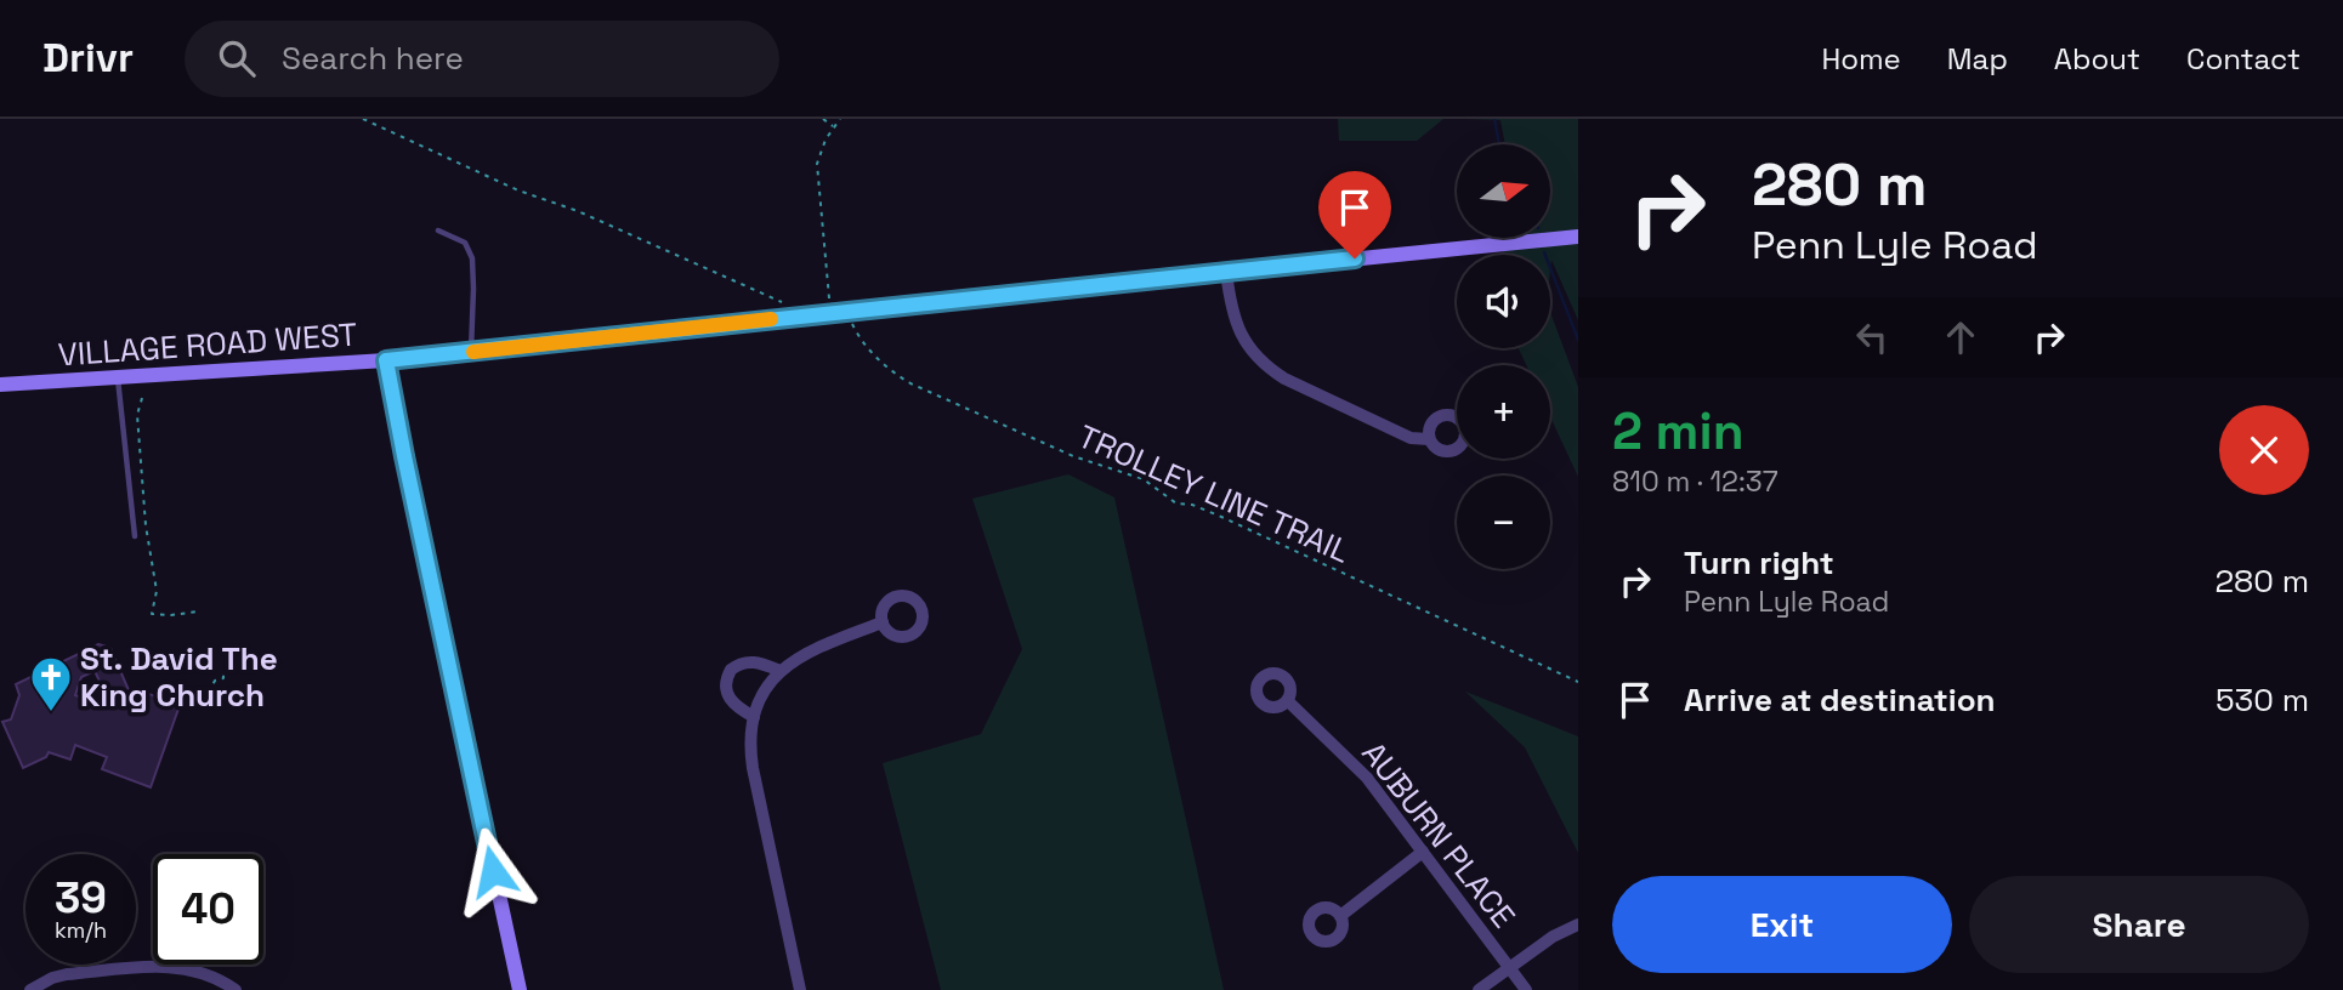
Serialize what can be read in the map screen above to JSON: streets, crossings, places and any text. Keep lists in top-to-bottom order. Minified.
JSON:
{"streets":{"street":["VILLAGE ROAD WEST","AUBURN PLACE"],"path":["TROLLEY LINE TRAIL"]},"places":{"church":["St. David The King Church"]},"north":"right","page":{"header":"Drivr","search":"Search here","nav":["Home","Map","About","Contact"],"turn":["280 m","Penn Lyle Road"],"map_buttons":["+","−"],"heading":["2 min","810 m · 12:37"],"list":[{"name":"Turn right","note":"Penn Lyle Road","value":"280 m"},{"name":"Arrive at destination","value":"530 m"}],"speed":"39 km/h","limit":"40","buttons":["Exit","Share"]}}
